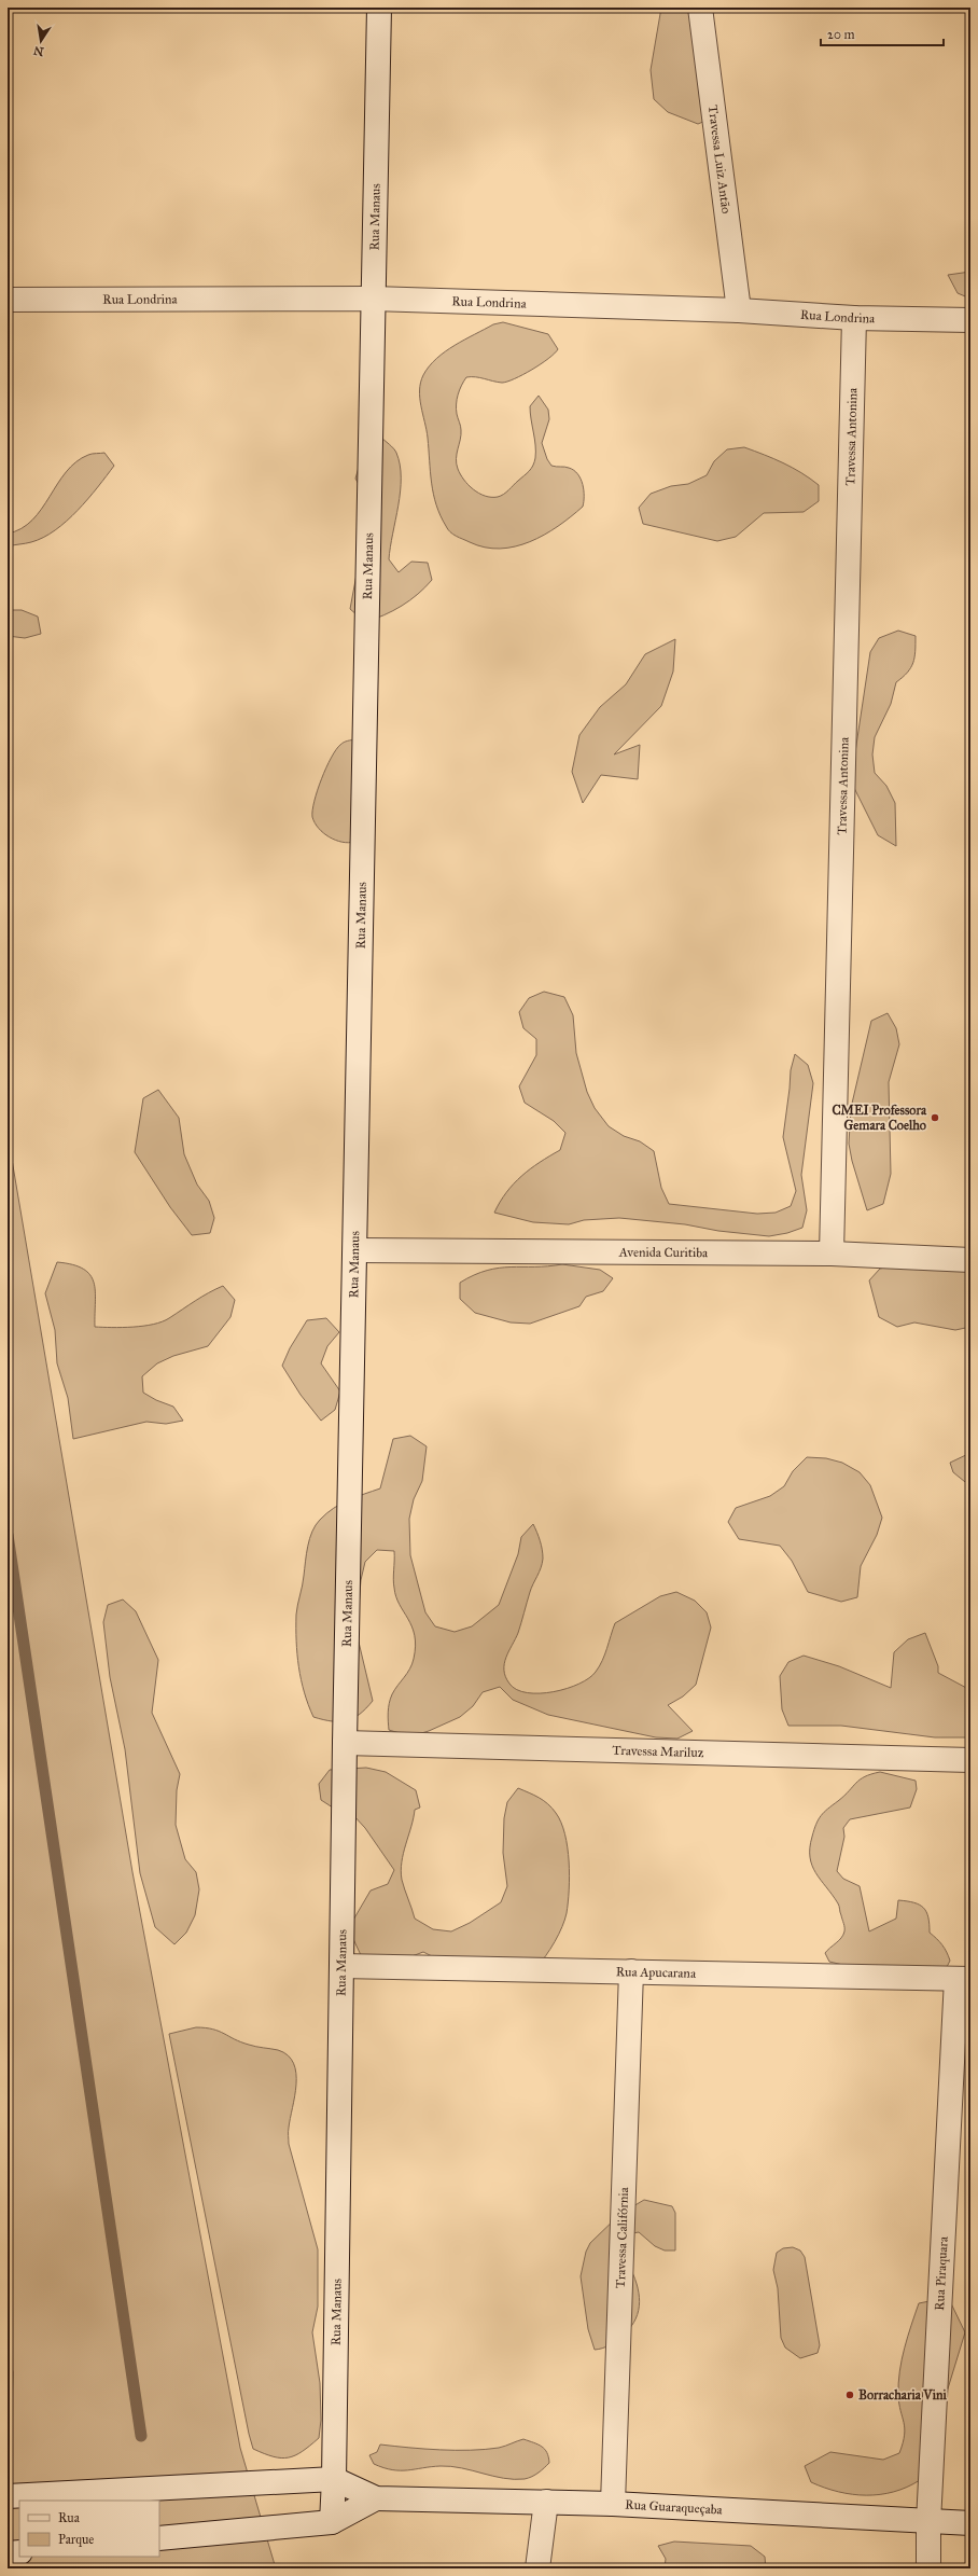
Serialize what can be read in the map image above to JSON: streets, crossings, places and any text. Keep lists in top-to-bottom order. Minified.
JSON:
{"streets":{"street":["Travessa Luiz Antão","Rua Manaus","Rua Londrina","Travessa Antonina","Avenida Curitiba","Travessa Mariluz","Rua Apucarana","Travessa Califórnia","Rua Piraquara","Rua Guaraqueçaba"]},"crossings":[["Travessa Luiz Antão","Rua Londrina"],["Rua Manaus","Rua Londrina"],["Rua Manaus","Avenida Curitiba"],["Rua Manaus","Travessa Mariluz"],["Rua Manaus","Rua Apucarana"],["Rua Manaus","Rua Guaraqueçaba"],["Rua Londrina","Travessa Antonina"],["Travessa Antonina","Avenida Curitiba"],["Rua Apucarana","Travessa Califórnia"],["Rua Apucarana","Rua Piraquara"],["Travessa Califórnia","Rua Guaraqueçaba"],["Rua Piraquara","Rua Guaraqueçaba"]],"places":["CMEI Professora Gemara Coelho","Borracharia Vini"],"legend":["Rua","Parque"],"scale_bar":"20 m","north":"bottom"}
